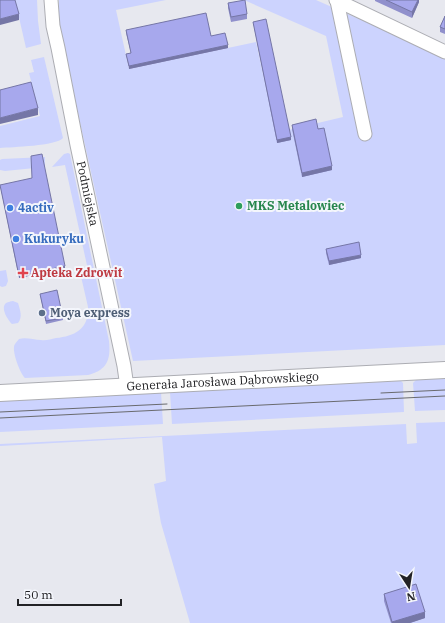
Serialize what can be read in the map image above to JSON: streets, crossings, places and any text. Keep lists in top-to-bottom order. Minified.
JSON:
{"streets":{"street":["Podmiejska","Generała Jarosława Dąbrowskiego"]},"crossings":[["Podmiejska","Generała Jarosława Dąbrowskiego"]],"places":{"other":["MKS Metalowiec","4activ","Kukuryku","Moya express"],"health":["Apteka Zdrowit"]},"scale_bar":"50 m","north":"bottom"}
